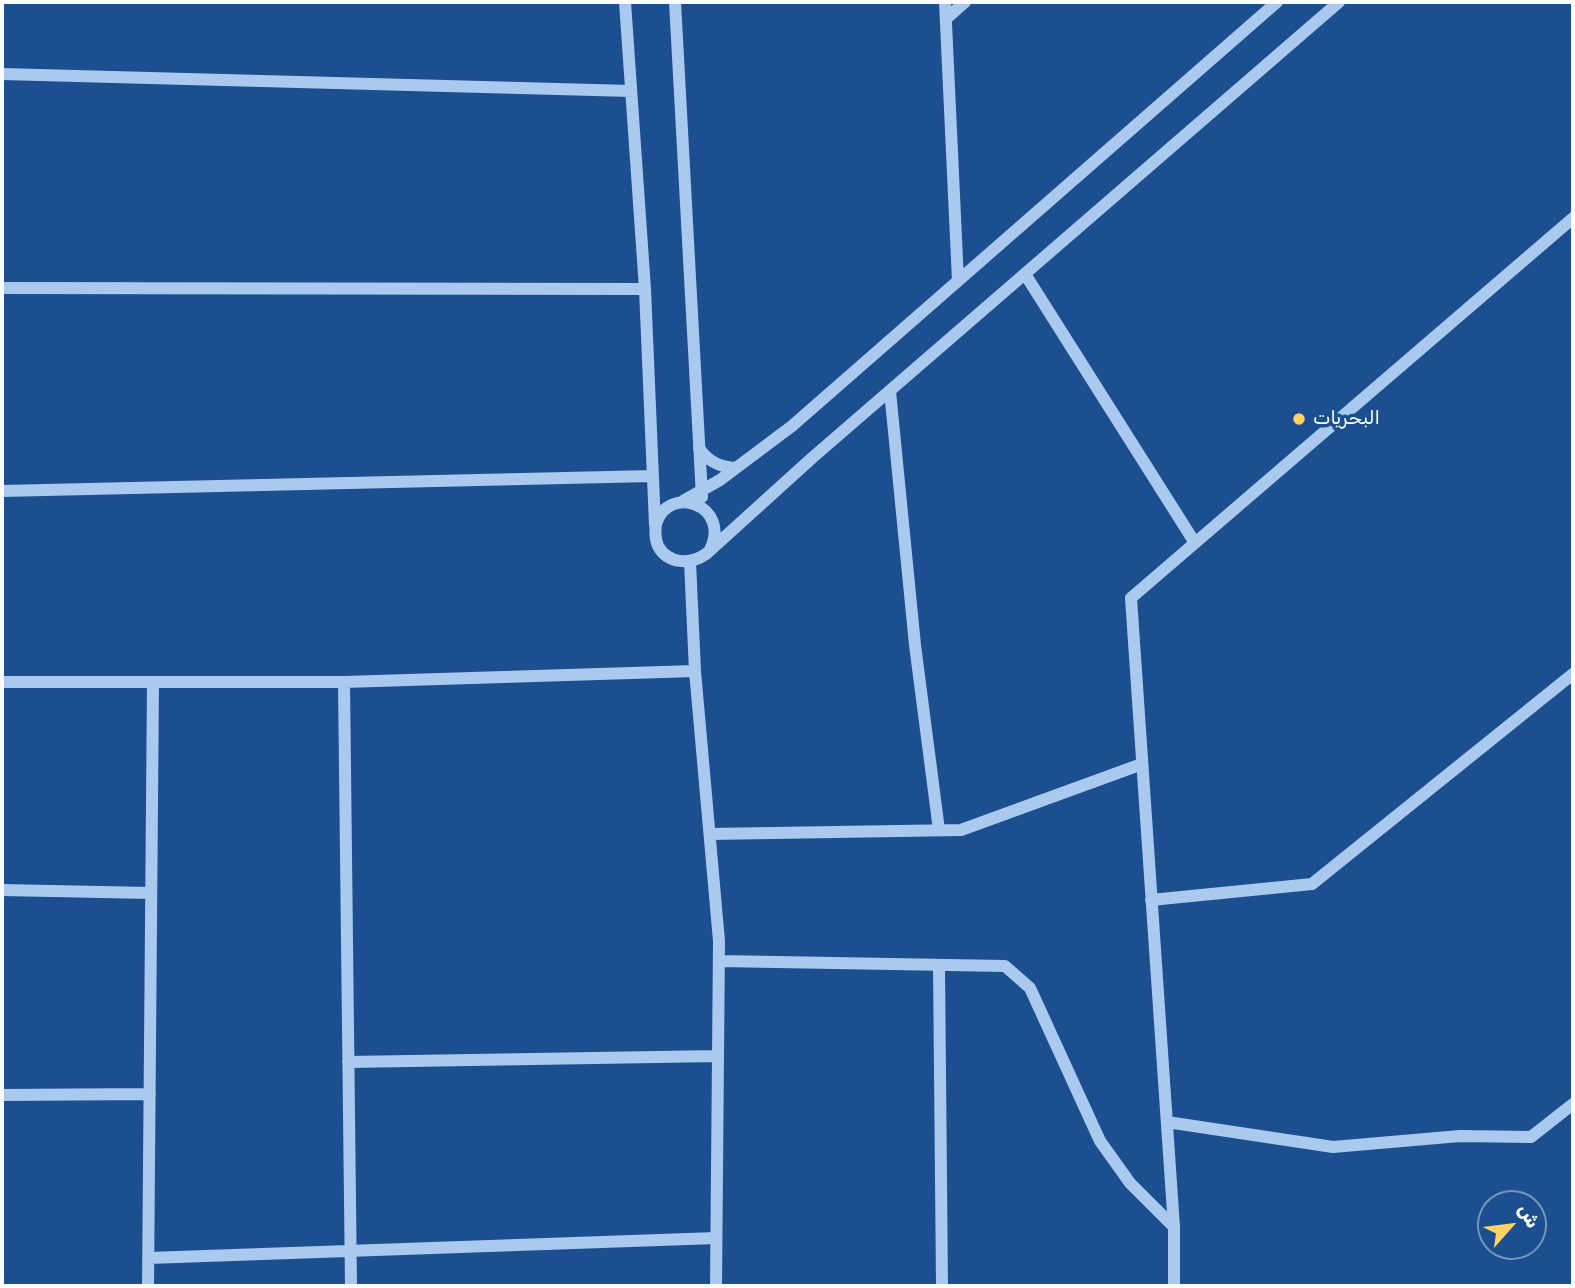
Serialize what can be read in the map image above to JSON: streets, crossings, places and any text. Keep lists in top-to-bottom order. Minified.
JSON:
{"places":["البحريات"],"north":"top right"}
